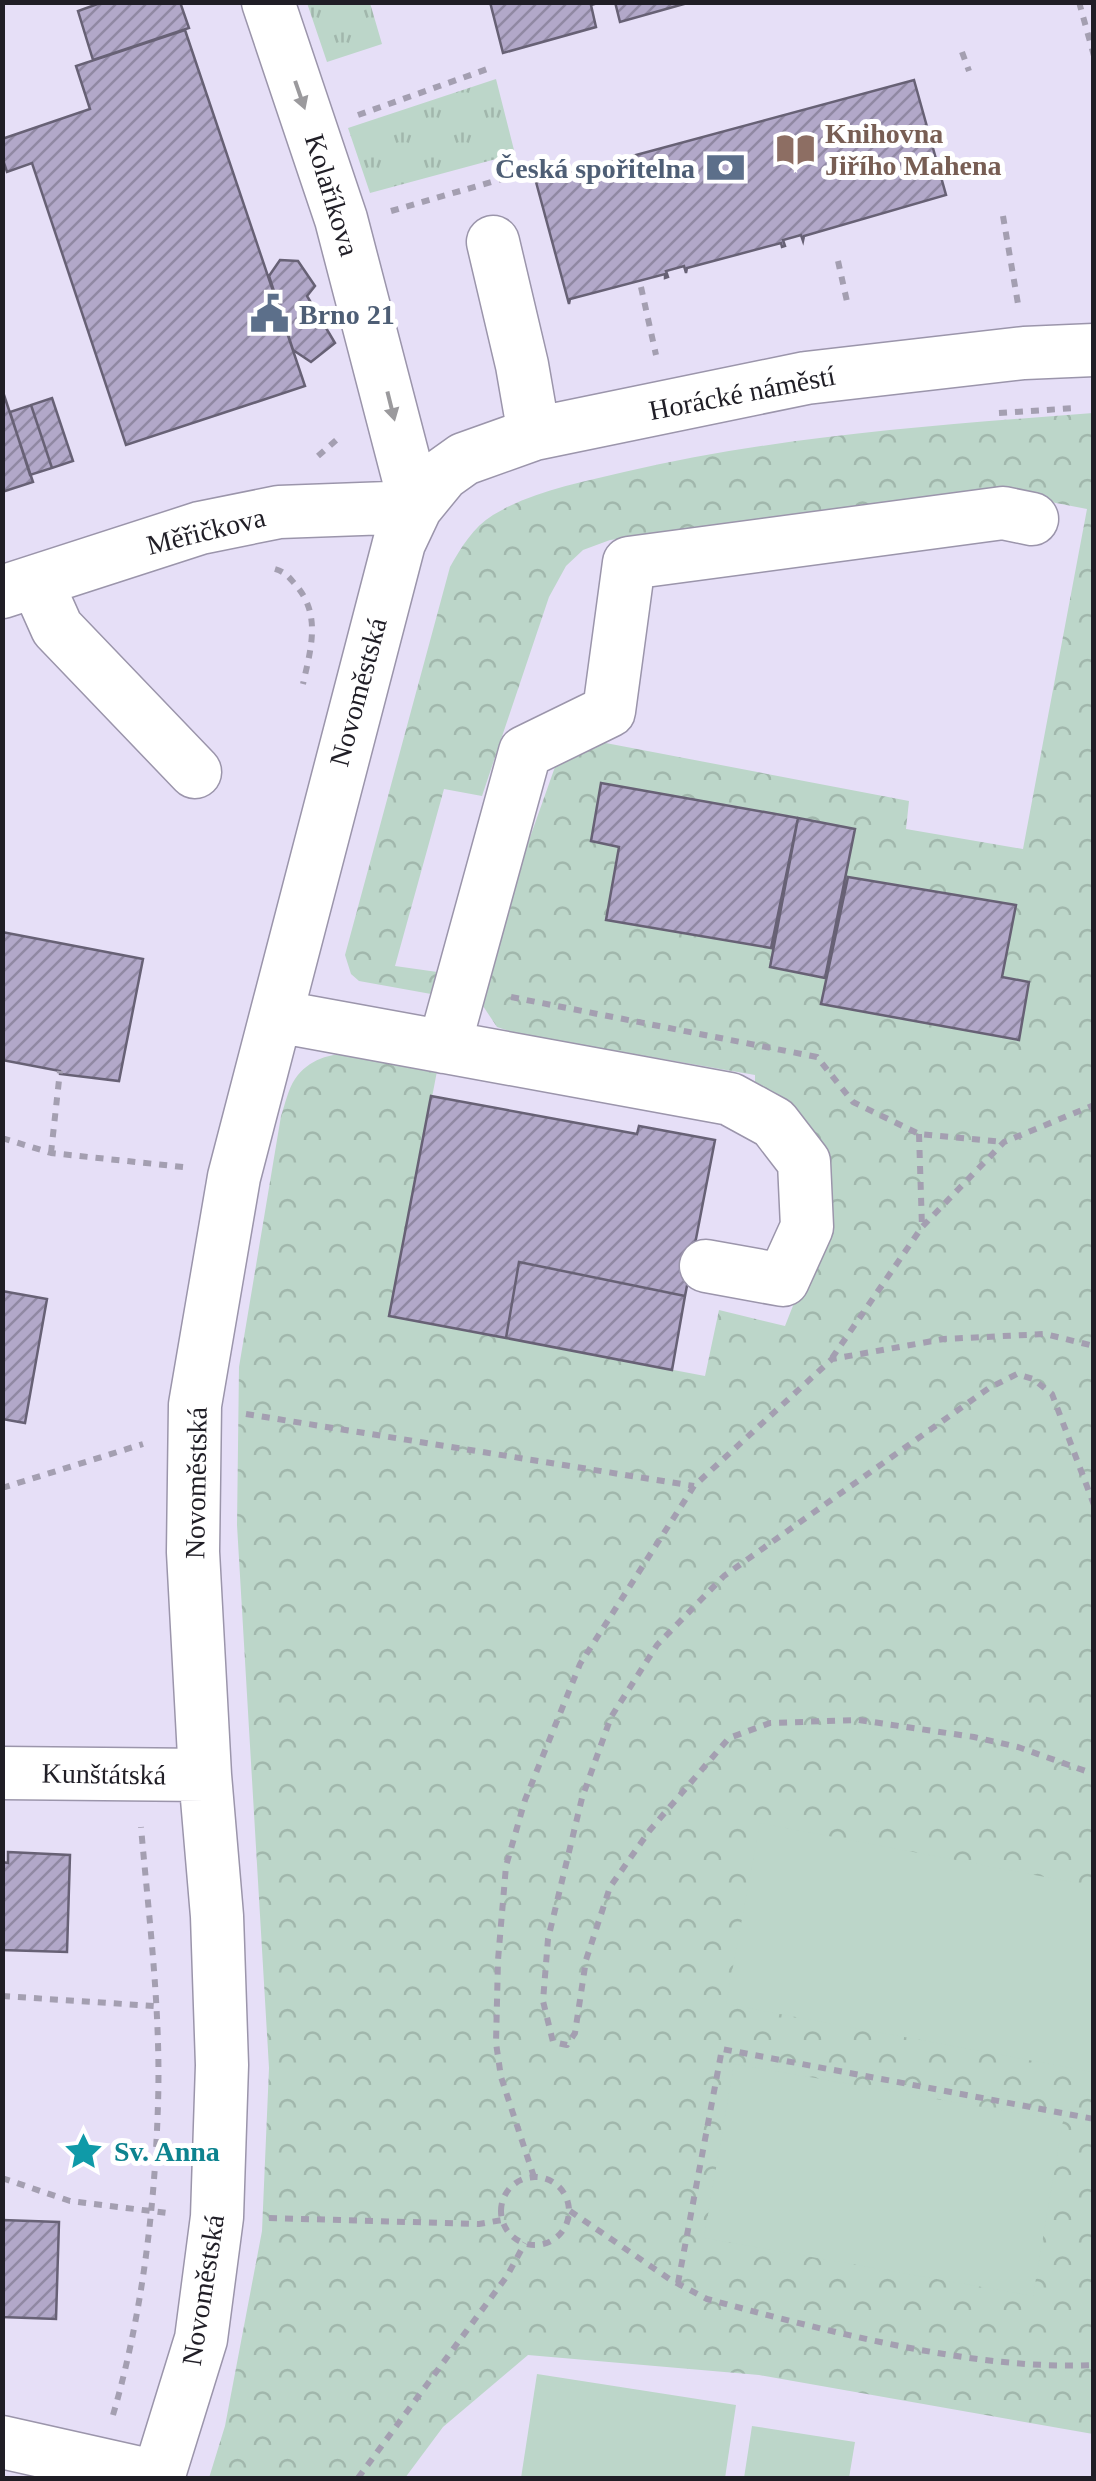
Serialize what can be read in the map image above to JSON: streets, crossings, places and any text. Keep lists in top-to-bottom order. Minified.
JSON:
{"streets":{"street":["Kolaříkova","Horácké náměstí","Měřičkova","Novoměstská","Kunštátská"]},"crossings":[["Kolaříkova","Horácké náměstí"],["Kolaříkova","Měřičkova"],["Kolaříkova","Novoměstská"],["Horácké náměstí","Měřičkova"],["Horácké náměstí","Novoměstská"],["Měřičkova","Novoměstská"],["Novoměstská","Kunštátská"]],"places":{"library":["Knihovna Jiřího Mahena"],"bank":["Česká spořitelna"],"public building":["Brno 21"],"place":["Sv. Anna"]}}
